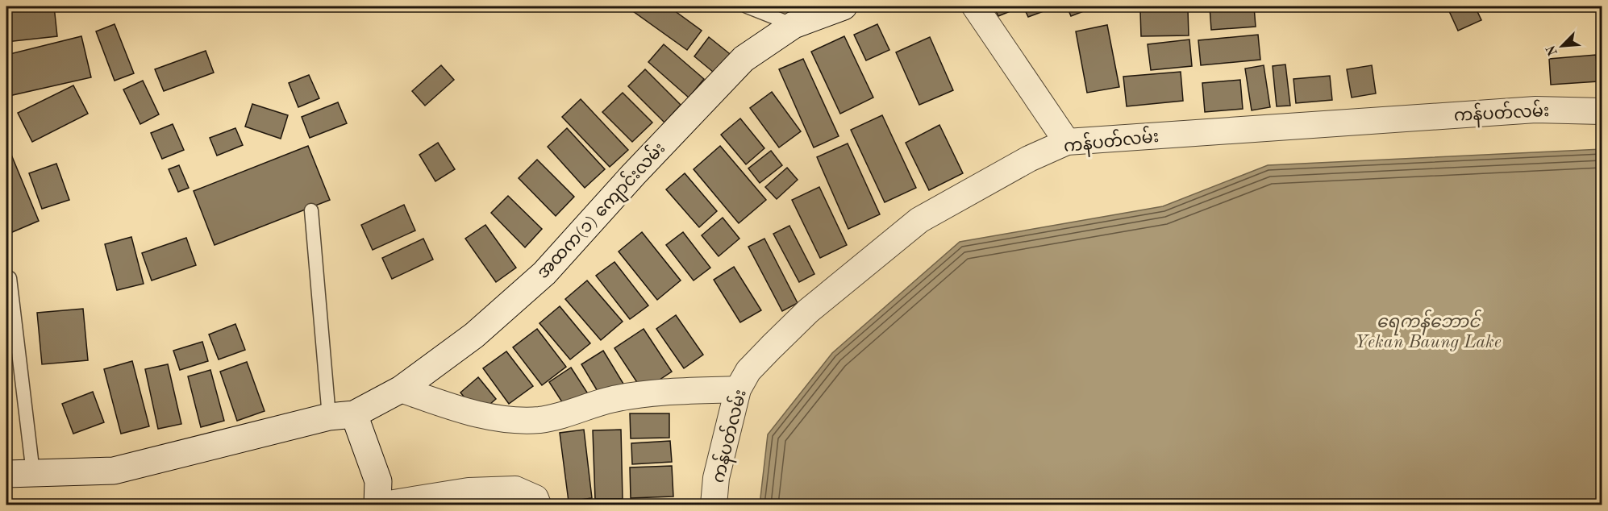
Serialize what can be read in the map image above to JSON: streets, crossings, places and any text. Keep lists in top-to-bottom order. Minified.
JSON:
{"streets":{"main road":["အထက(၁) ကျောင်းလမ်း"],"street":["ကန်ပတ်လမ်း"]},"water":["ရေကန်ဘောင် Yekan Baung Lake"],"north":"bottom left"}
